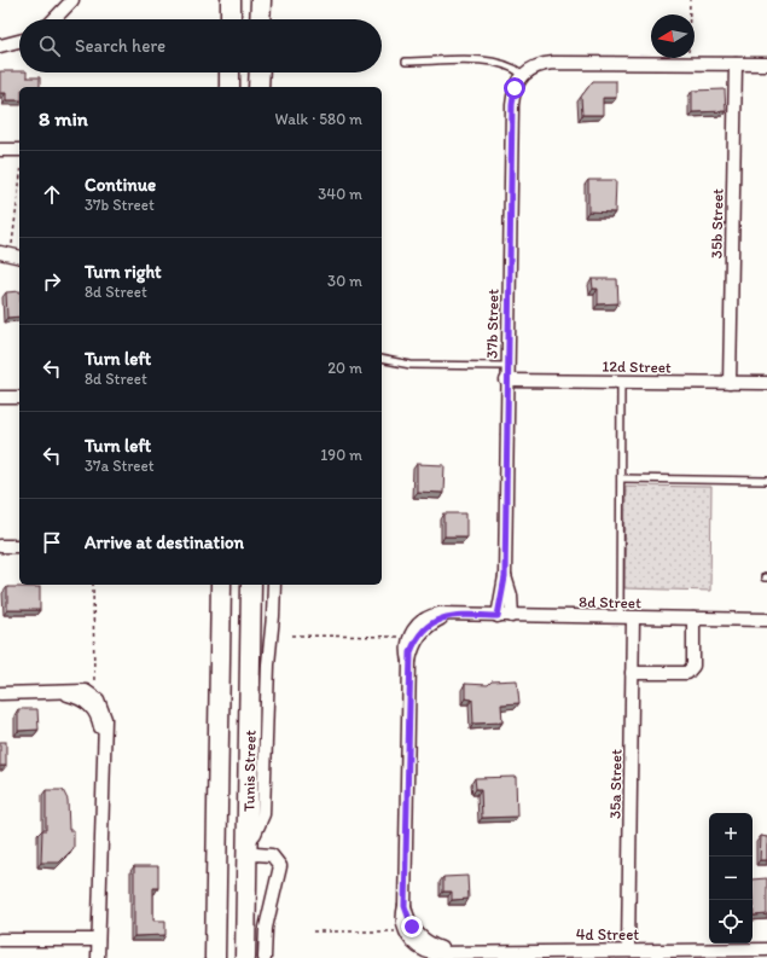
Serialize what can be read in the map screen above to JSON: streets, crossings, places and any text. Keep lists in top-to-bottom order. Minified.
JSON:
{"streets":{"main road":["Tunis Street"],"street":["35b Street","37b Street","12d Street","8d Street","35a Street","4d Street"]},"crossings":[["35b Street","12d Street"],["37b Street","12d Street"],["37b Street","8d Street"],["8d Street","35a Street"],["35a Street","4d Street"]],"north":"left","page":{"search":"Search here","heading":["8 min","Walk · 580 m"],"list":[["Continue","37b Street","340 m"],["Turn right","8d Street","30 m"],["Turn left","8d Street","20 m"],["Turn left","37a Street","190 m"],"Arrive at destination"],"map_buttons":["+","−"]}}
